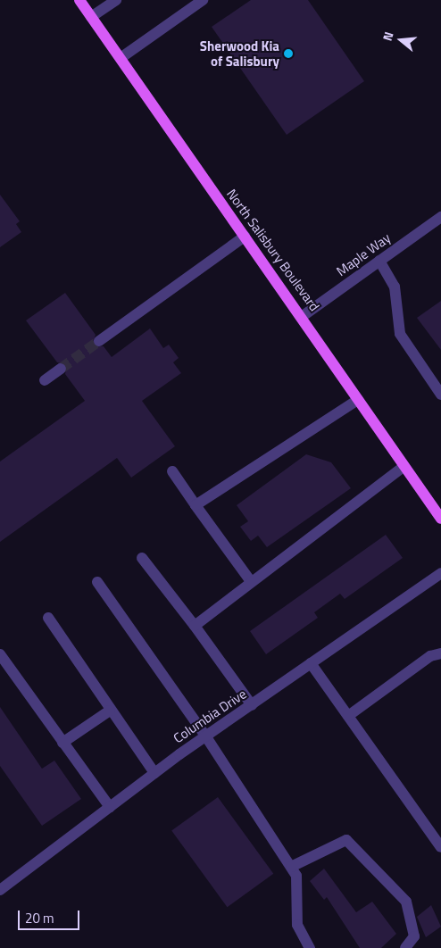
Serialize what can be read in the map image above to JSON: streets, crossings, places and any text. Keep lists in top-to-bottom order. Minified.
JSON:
{"streets":{"main road":["North Salisbury Boulevard"],"street":["Maple Way","Columbia Drive"]},"crossings":[["North Salisbury Boulevard","Maple Way"]],"places":["Sherwood Kia of Salisbury"],"scale_bar":"20 m","north":"left"}
